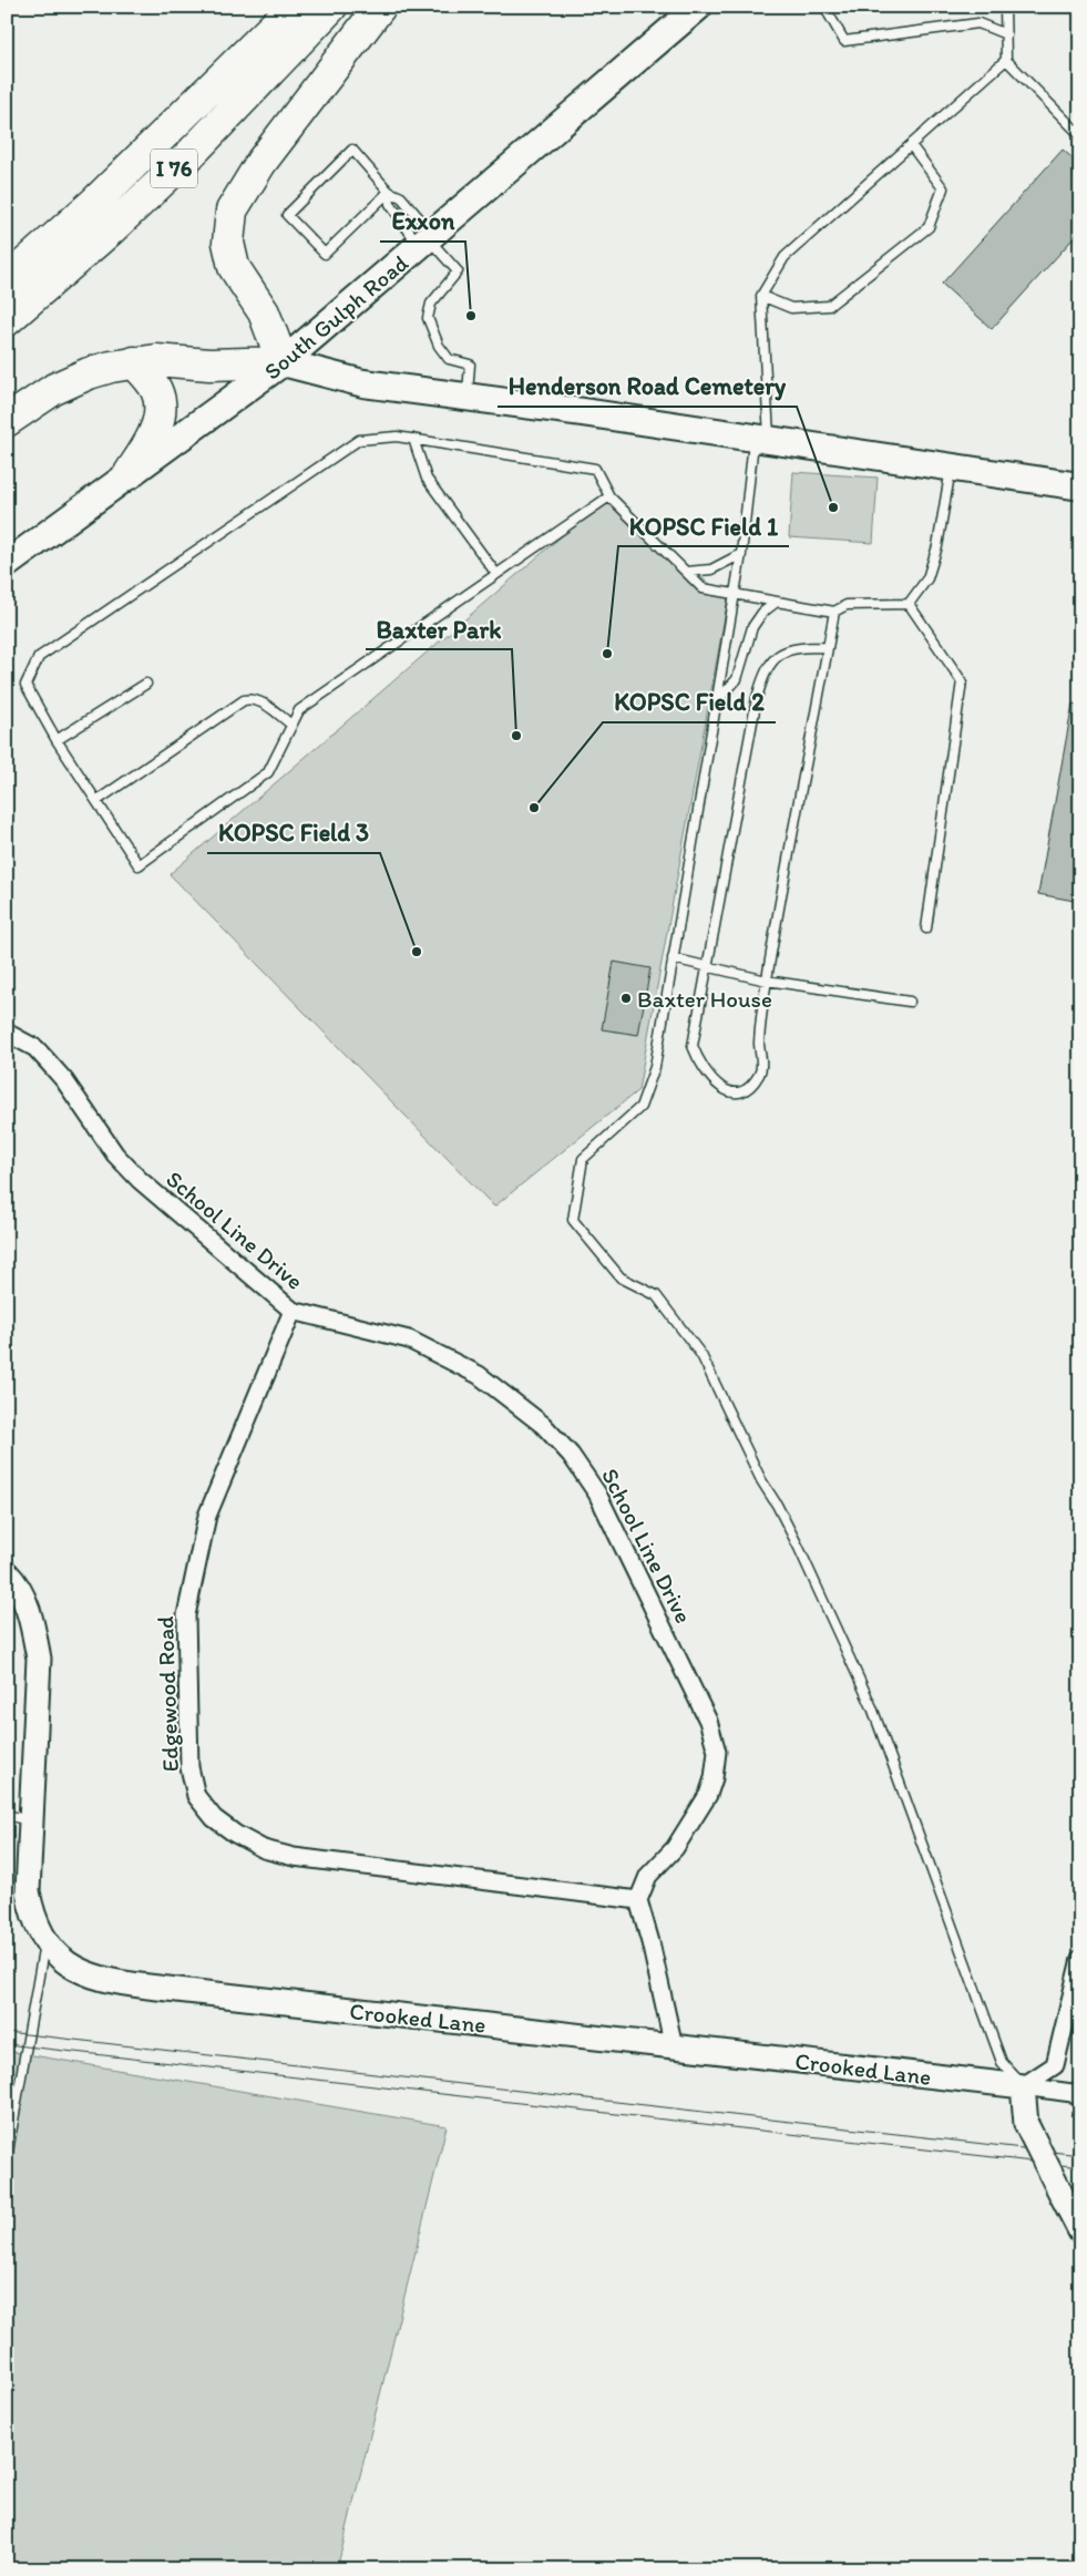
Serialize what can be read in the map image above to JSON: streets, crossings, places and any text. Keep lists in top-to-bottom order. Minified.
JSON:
{"streets":{"highway":["I 76"],"main road":["South Gulph Road"],"street":["School Line Drive","Edgewood Road","Crooked Lane"]},"crossings":[["School Line Drive","Edgewood Road"]],"places":["Exxon","Henderson Road Cemetery","KOPSC Field 1","Baxter Park","KOPSC Field 2","KOPSC Field 3","Baxter House"]}
